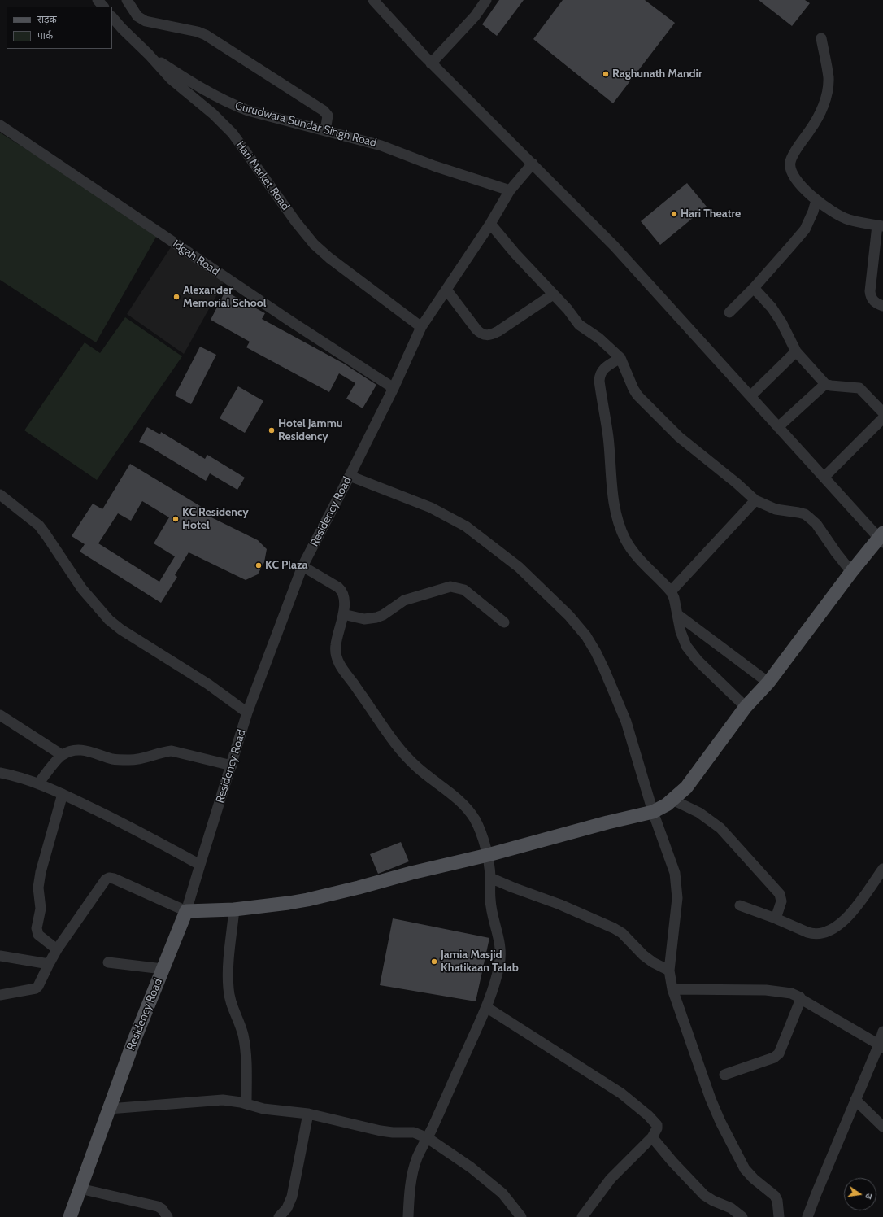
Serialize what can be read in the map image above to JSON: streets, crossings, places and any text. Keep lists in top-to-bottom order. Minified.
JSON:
{"streets":{"main road":["Residency Road"],"street":["Gurudwara Sundar Singh Road","Hari Market Road","Idgah Road"]},"crossings":[["Gurudwara Sundar Singh Road","Hari Market Road"],["Gurudwara Sundar Singh Road","Residency Road"],["Hari Market Road","Residency Road"],["Idgah Road","Residency Road"]],"places":["Raghunath Mandir","Hari Theatre","Alexander Memorial School","Hotel Jammu Residency","KC Residency Hotel","KC Plaza","Jamia Masjid Khatikaan Talab"],"legend":["सड़क","पार्क"],"north":"right"}
